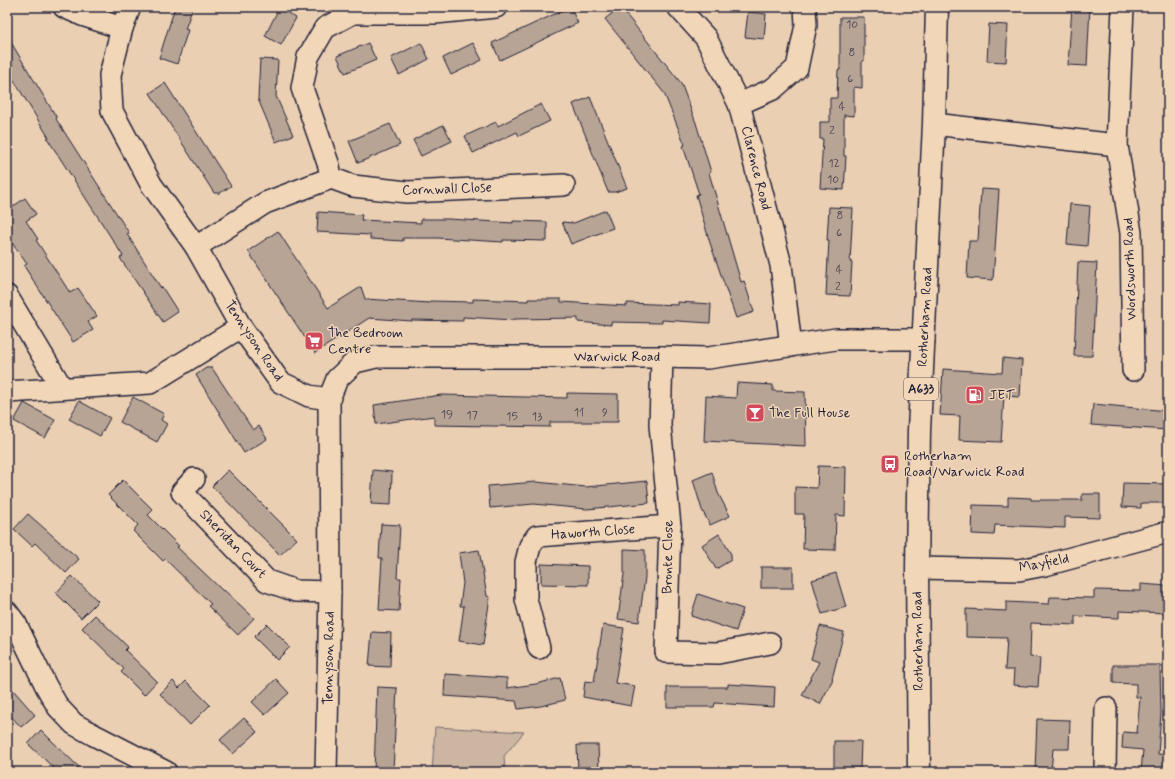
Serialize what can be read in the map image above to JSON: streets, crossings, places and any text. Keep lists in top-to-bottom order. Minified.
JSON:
{"streets":{"main road":["Rotherham Road","A633"],"street":["Clarence Road","Cornwall Close","Wordsworth Road","Tennyson Road","Warwick Road","Haworth Close","Sheridan Court","Bronte Close","Mayfield"]},"crossings":[["Clarence Road","Warwick Road"],["Rotherham Road","Warwick Road"],["Rotherham Road","Mayfield"],["Tennyson Road","Warwick Road"],["Tennyson Road","Sheridan Court"],["Warwick Road","Bronte Close"],["Haworth Close","Bronte Close"]],"places":{"supermarket":["The Bedroom Centre"],"fuel station":["JET"],"bar":["The Full House"],"bus stop":["Rotherham Road/Warwick Road"]},"house_numbers":["10","8","6","4","2","12","10","8","6","4","2","11","9","19","17","15","13"]}
